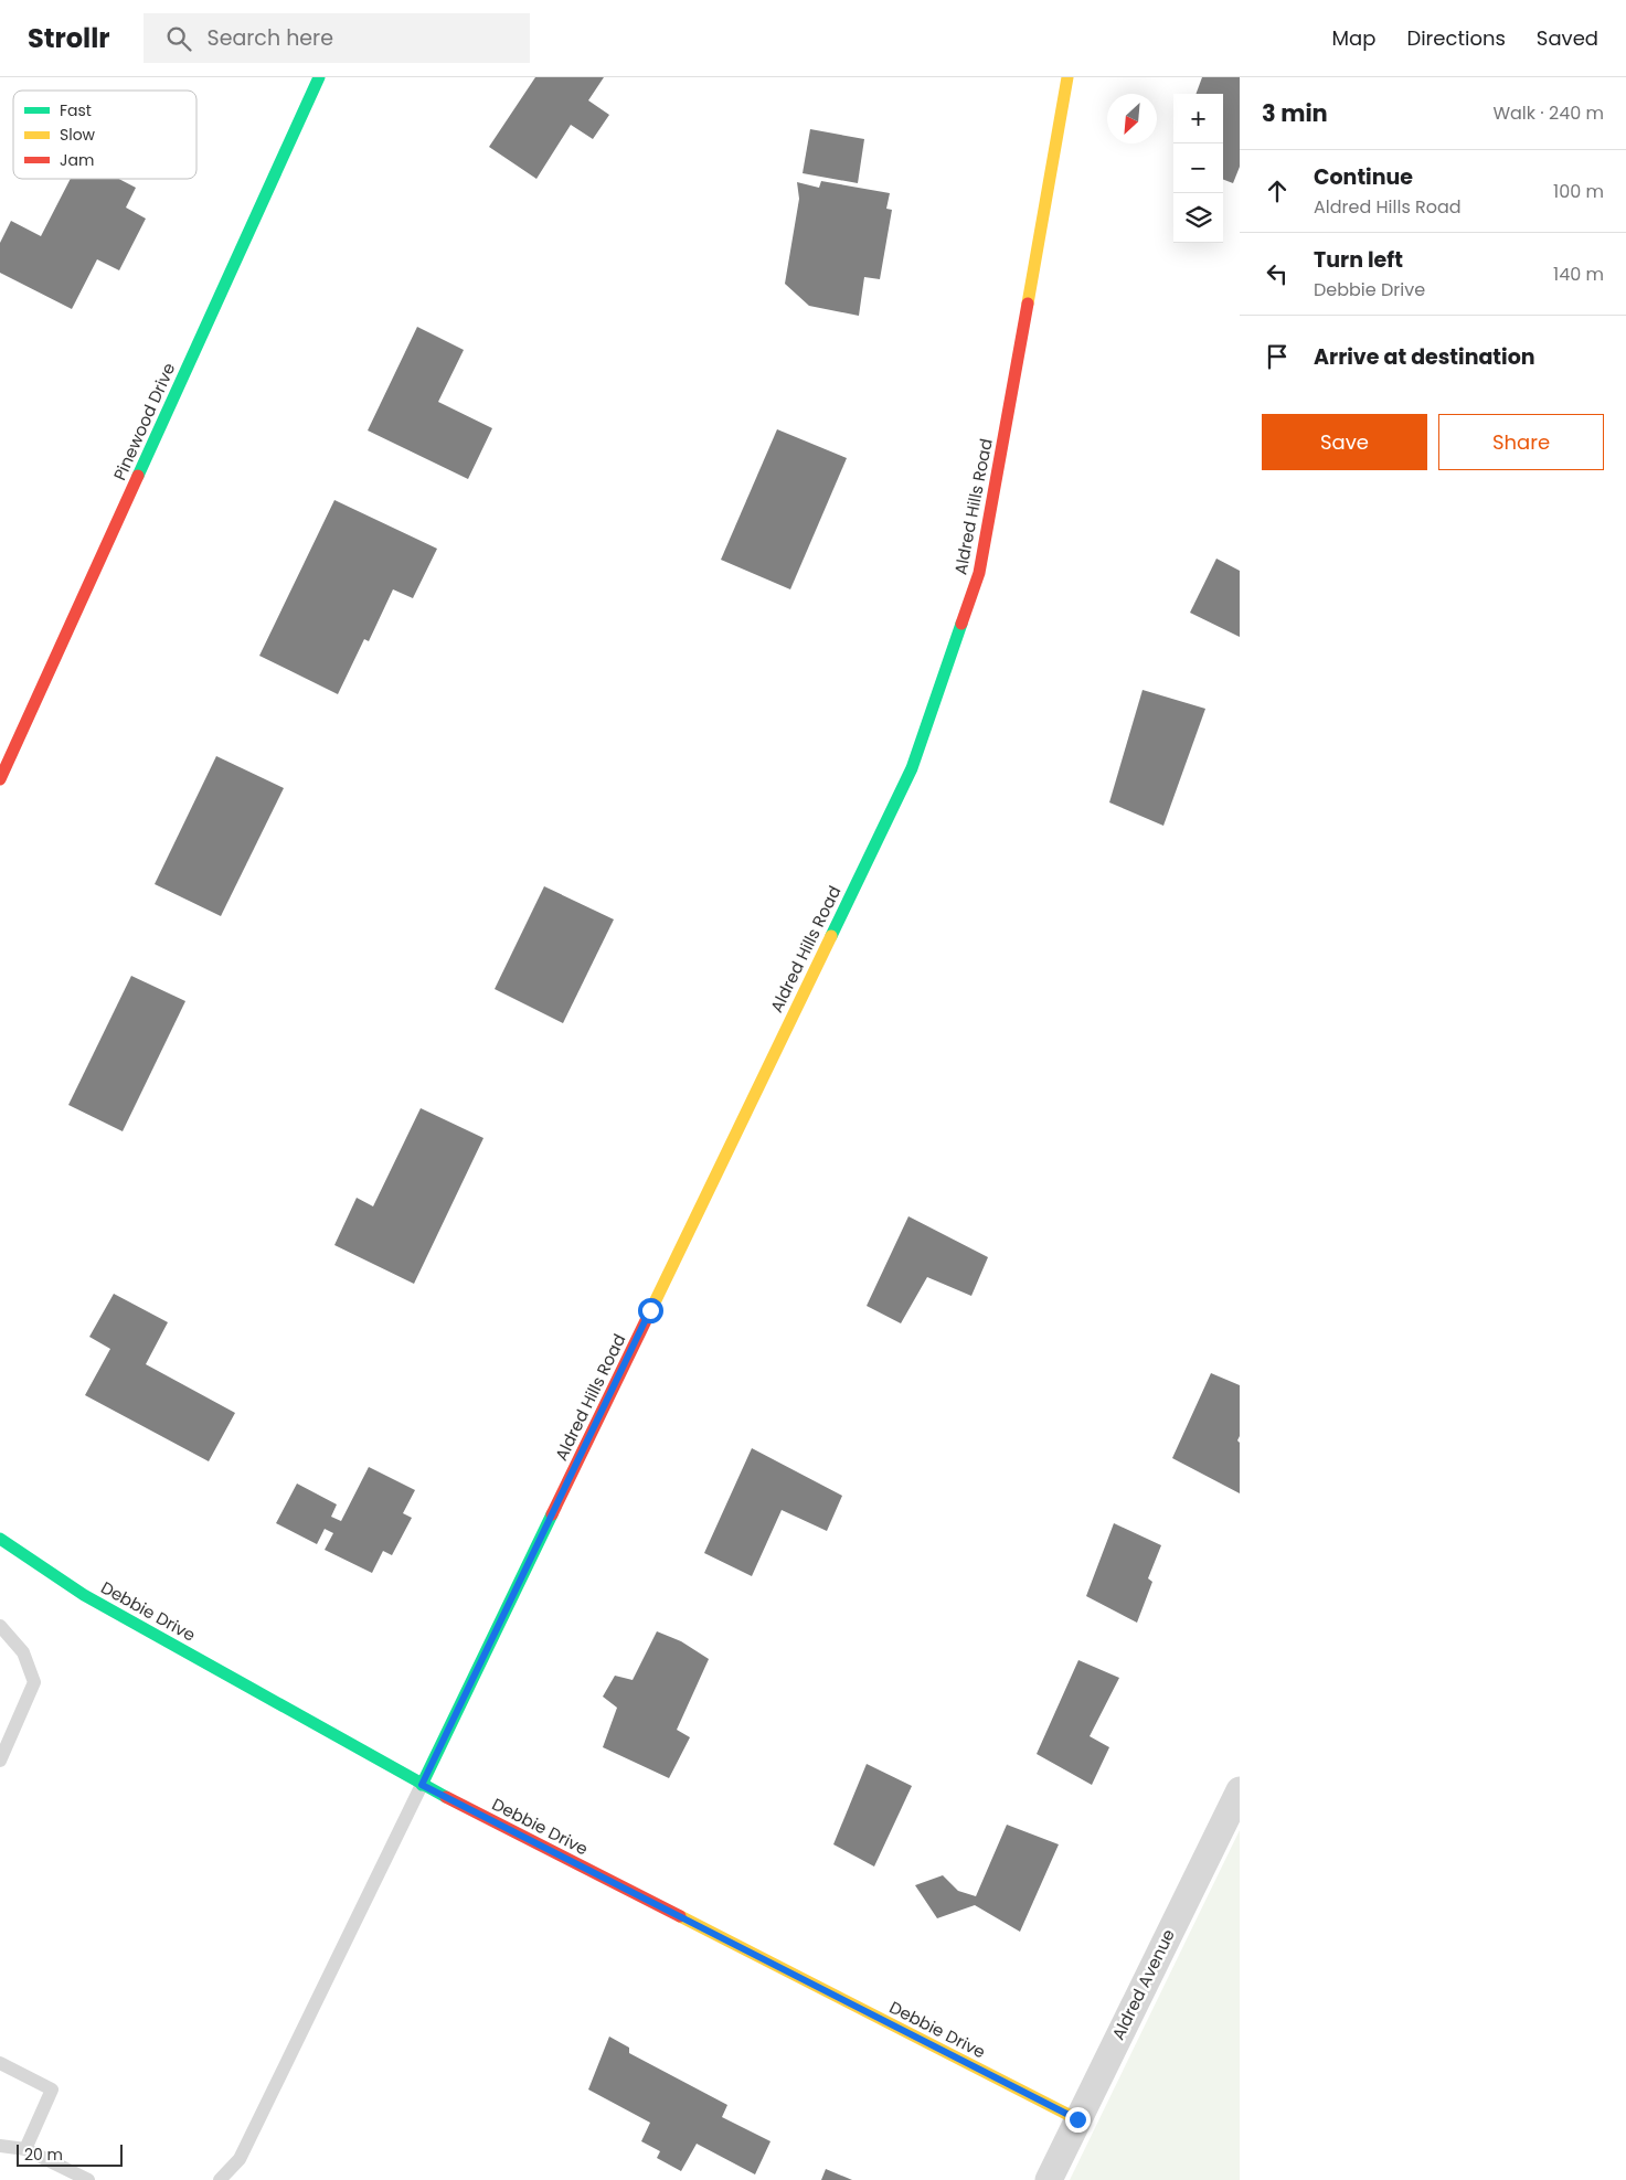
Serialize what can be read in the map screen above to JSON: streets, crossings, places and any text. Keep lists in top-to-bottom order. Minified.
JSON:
{"streets":{"street":["Pinewood Drive","Aldred Hills Road","Debbie Drive","Aldred Avenue"]},"crossings":[["Aldred Hills Road","Debbie Drive"],["Debbie Drive","Aldred Avenue"]],"legend":["Fast","Slow","Jam"],"scale_bar":"20 m","north":"bottom left","page":{"header":"Strollr","search":"Search here","nav":["Map","Directions","Saved"],"heading":["3 min","Walk · 240 m"],"map_buttons":["+","−"],"list":[["Continue","Aldred Hills Road","100 m"],["Turn left","Debbie Drive","140 m"],"Arrive at destination"],"buttons":["Save","Share"],"scale":"20 m"}}
